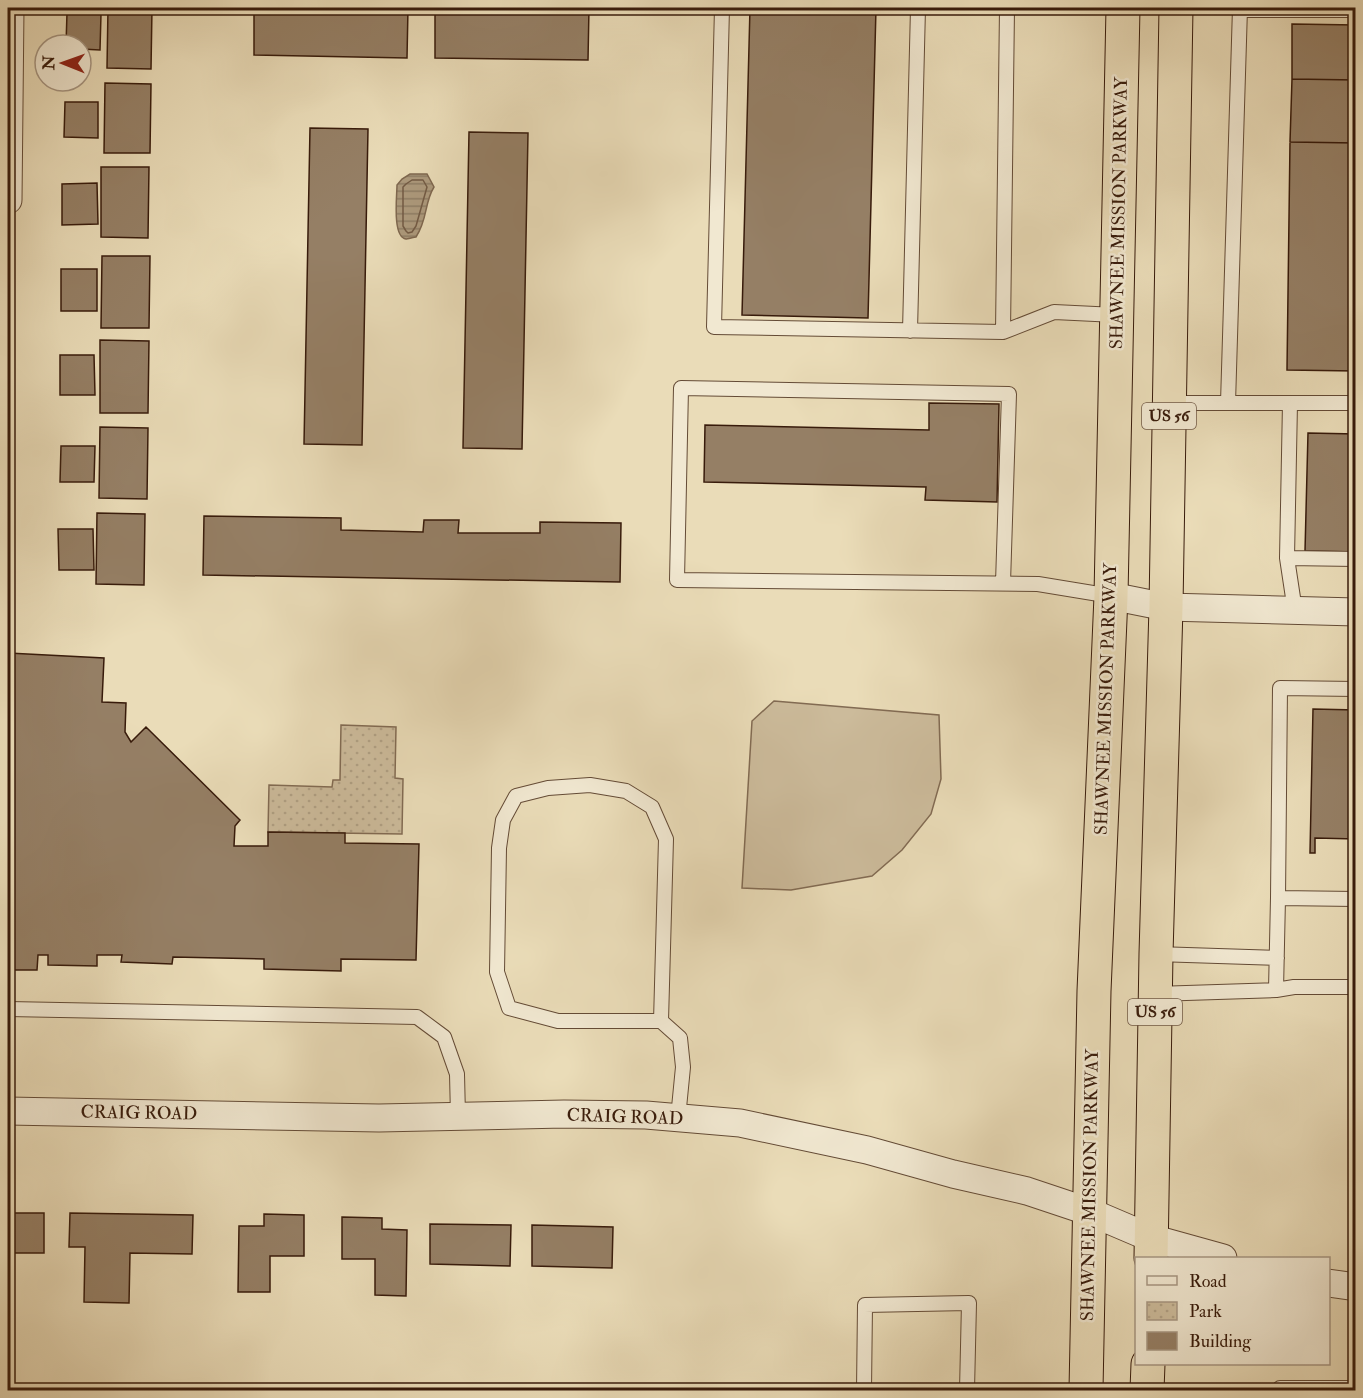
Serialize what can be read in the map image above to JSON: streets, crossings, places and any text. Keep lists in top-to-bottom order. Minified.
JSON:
{"streets":{"highway":["SHAWNEE MISSION PARKWAY","US 56"],"street":["CRAIG ROAD"]},"crossings":[["SHAWNEE MISSION PARKWAY","CRAIG ROAD"],["US 56","CRAIG ROAD"]],"legend":["Road","Park","Building"],"north":"left"}
